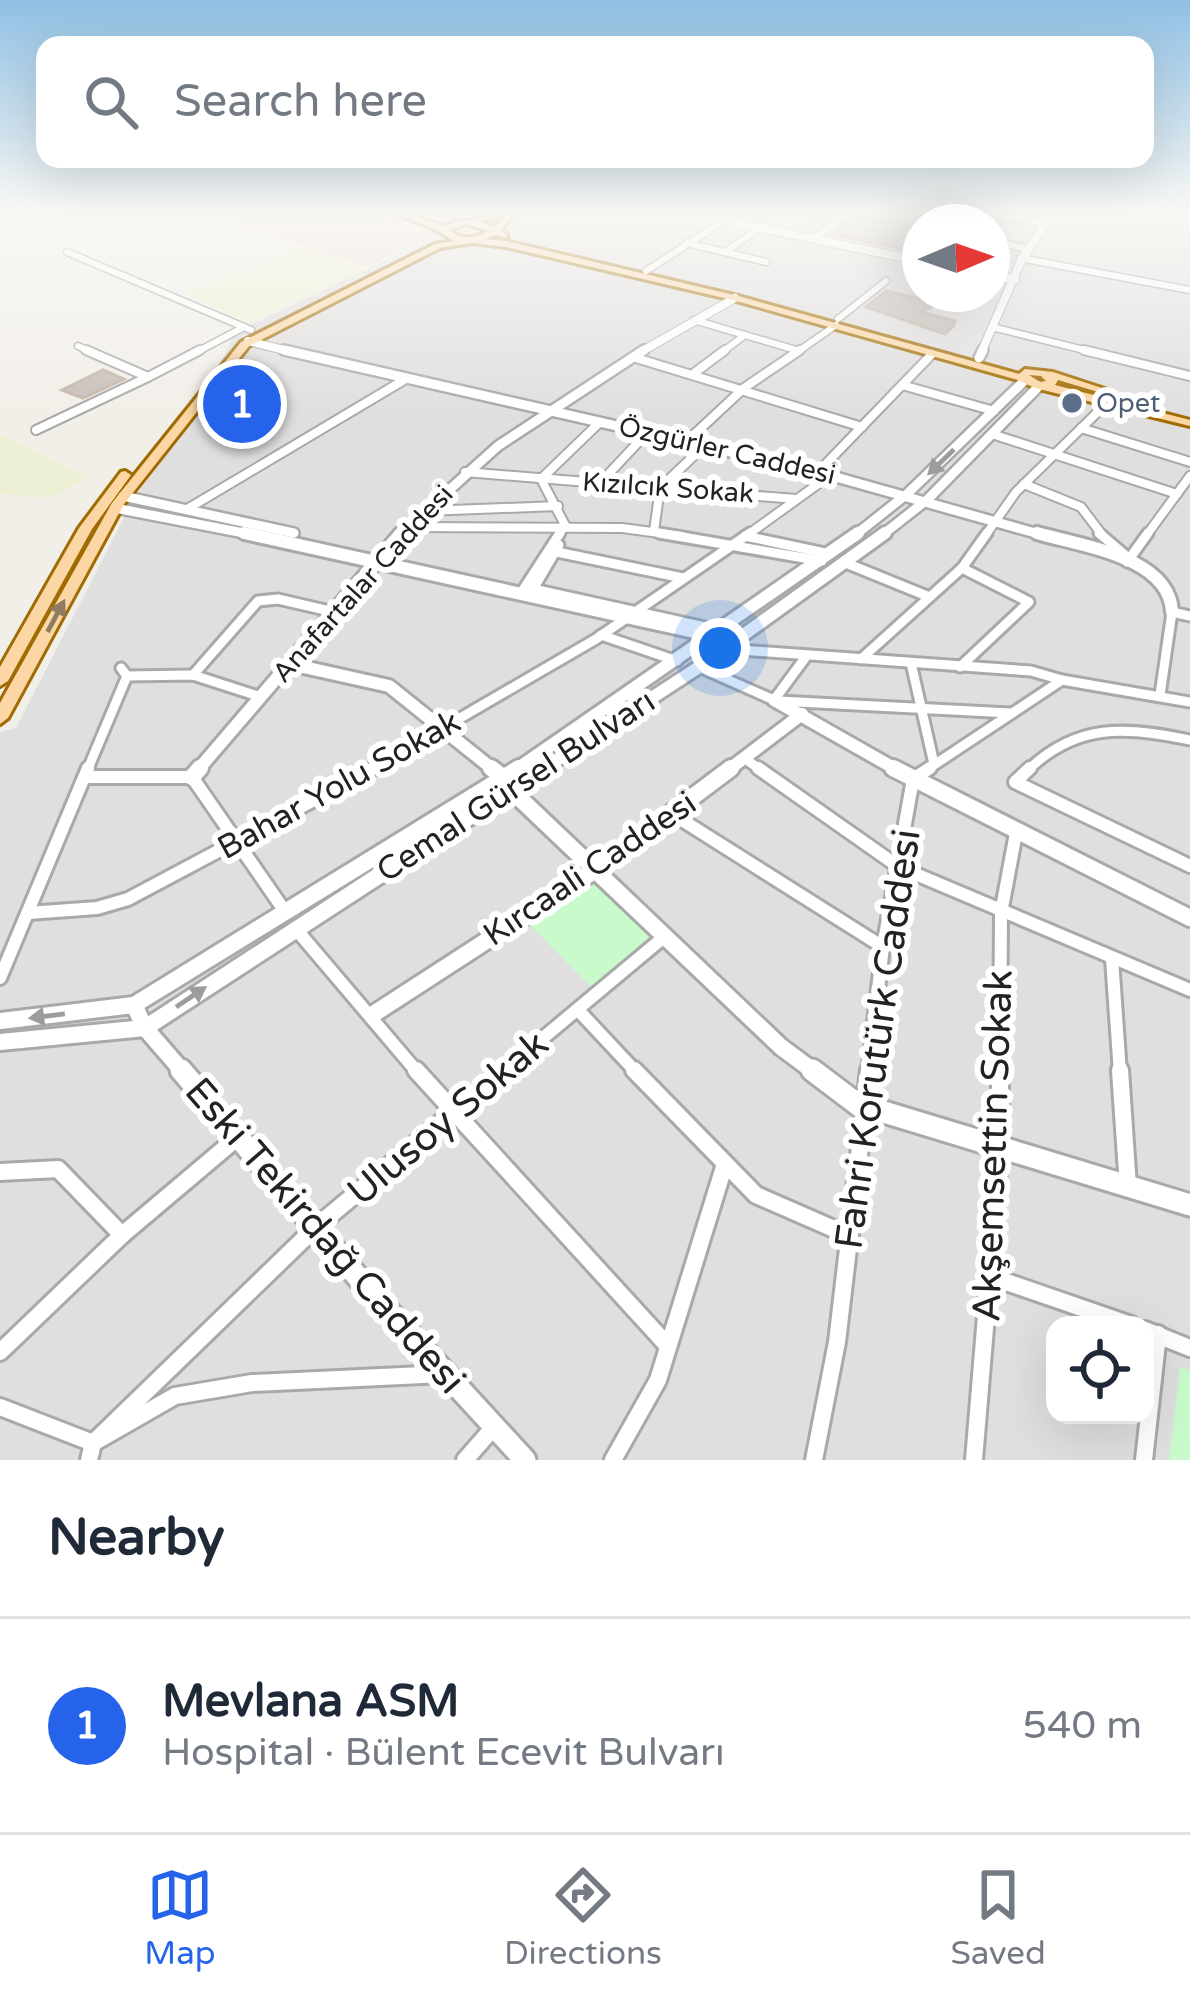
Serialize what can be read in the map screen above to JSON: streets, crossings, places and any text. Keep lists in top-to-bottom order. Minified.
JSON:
{"streets":{"street":["Özgürler Caddesi","Kızılcık Sokak","Anafartalar Caddesi","Bahar Yolu Sokak","Cemal Gürsel Bulvarı","Kırcaali Caddesi","Fahri Korutürk Caddesi","Ulusoy Sokak","Akşemsettin Sokak","Eski Tekirdağ Caddesi"]},"crossings":[["Özgürler Caddesi","Anafartalar Caddesi"],["Özgürler Caddesi","Bahar Yolu Sokak"],["Özgürler Caddesi","Cemal Gürsel Bulvarı"],["Kızılcık Sokak","Anafartalar Caddesi"],["Kızılcık Sokak","Bahar Yolu Sokak"],["Cemal Gürsel Bulvarı","Eski Tekirdağ Caddesi"],["Ulusoy Sokak","Eski Tekirdağ Caddesi"]],"places":["Opet"],"north":"right","page":{"search":"Search here","pins":"1","heading":"Nearby","list":[{"mark":"1","name":"Mevlana ASM","note":"Hospital · Bülent Ecevit Bulvarı","value":"540 m"}],"nav":["Map","Directions","Saved"]}}
